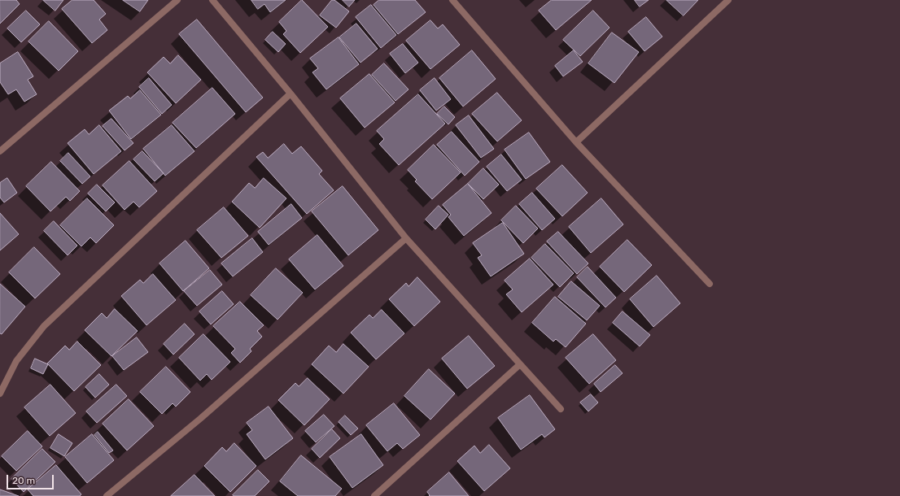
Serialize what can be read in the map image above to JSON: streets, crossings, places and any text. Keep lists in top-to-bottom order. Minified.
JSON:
{"scale_bar":"20 m"}
